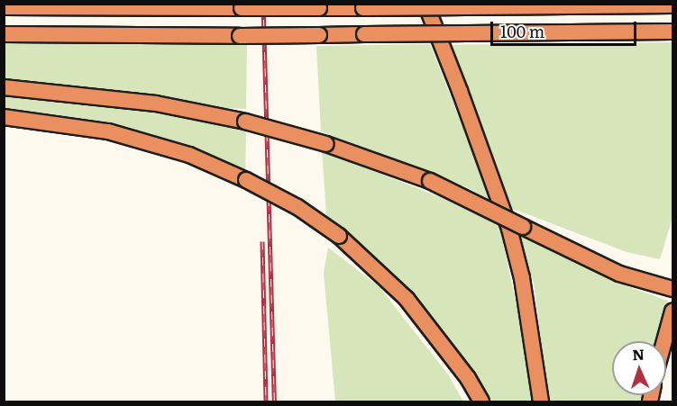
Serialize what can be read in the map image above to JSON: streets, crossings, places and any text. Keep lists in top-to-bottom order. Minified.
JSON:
{"scale_bar":"100 m","north":"top"}
